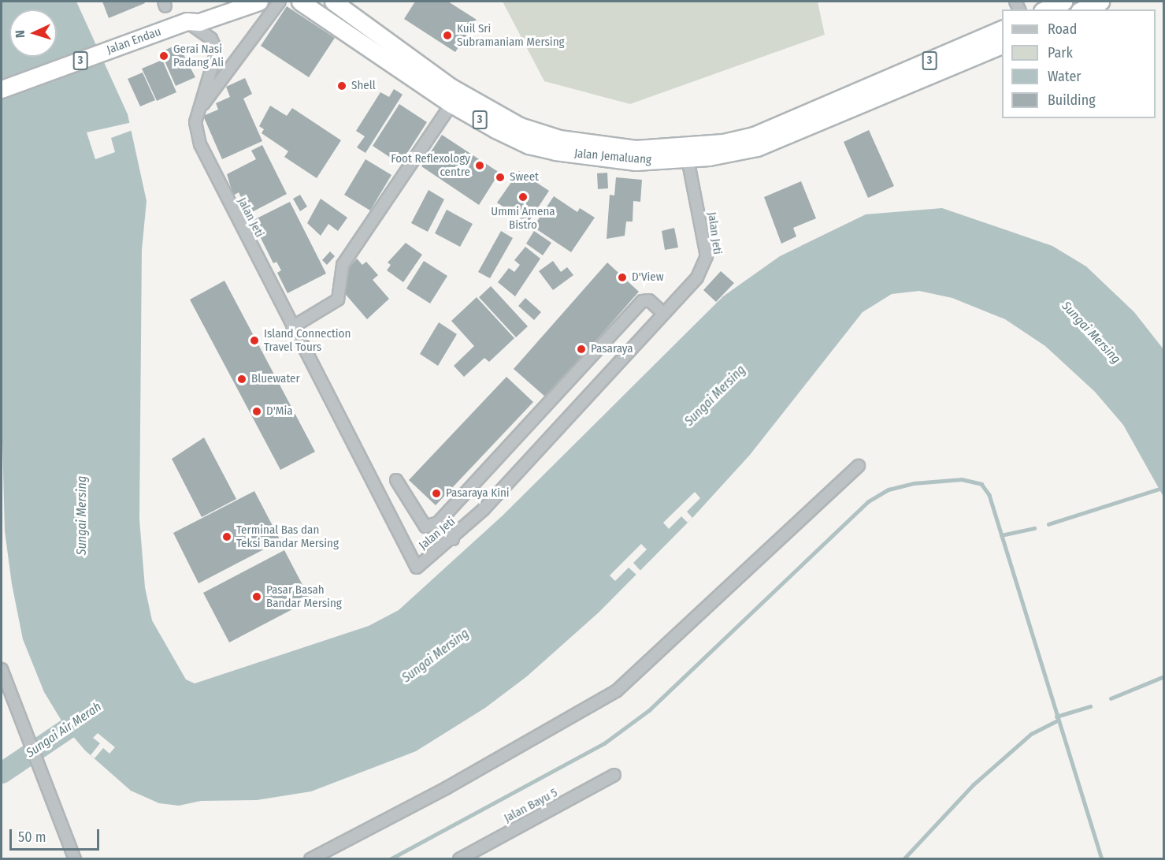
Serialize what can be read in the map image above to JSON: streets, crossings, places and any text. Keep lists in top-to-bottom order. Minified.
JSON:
{"streets":{"highway":["Jalan Endau","3","Jalan Jemaluang"],"street":["Jalan Jeti","Jalan Bayu 5"]},"crossings":[["Jalan Endau","Jalan Jeti"],["Jalan Jemaluang","Jalan Jeti"]],"water":["Sungai Mersing","Sungai Air Merah"],"places":["Kuil Sri Subramaniam Mersing","Gerai Nasi Padang Ali","Shell","Foot Reflexology centre","Sweet","Ummi Amena Bistro","D'View","Island Connection Travel Tours","Pasaraya","Bluewater","D'Mia","Pasaraya Kini","Terminal Bas dan Teksi Bandar Mersing","Pasar Basah Bandar Mersing"],"legend":["Road","Park","Water","Building"],"scale_bar":"50 m","north":"left"}
